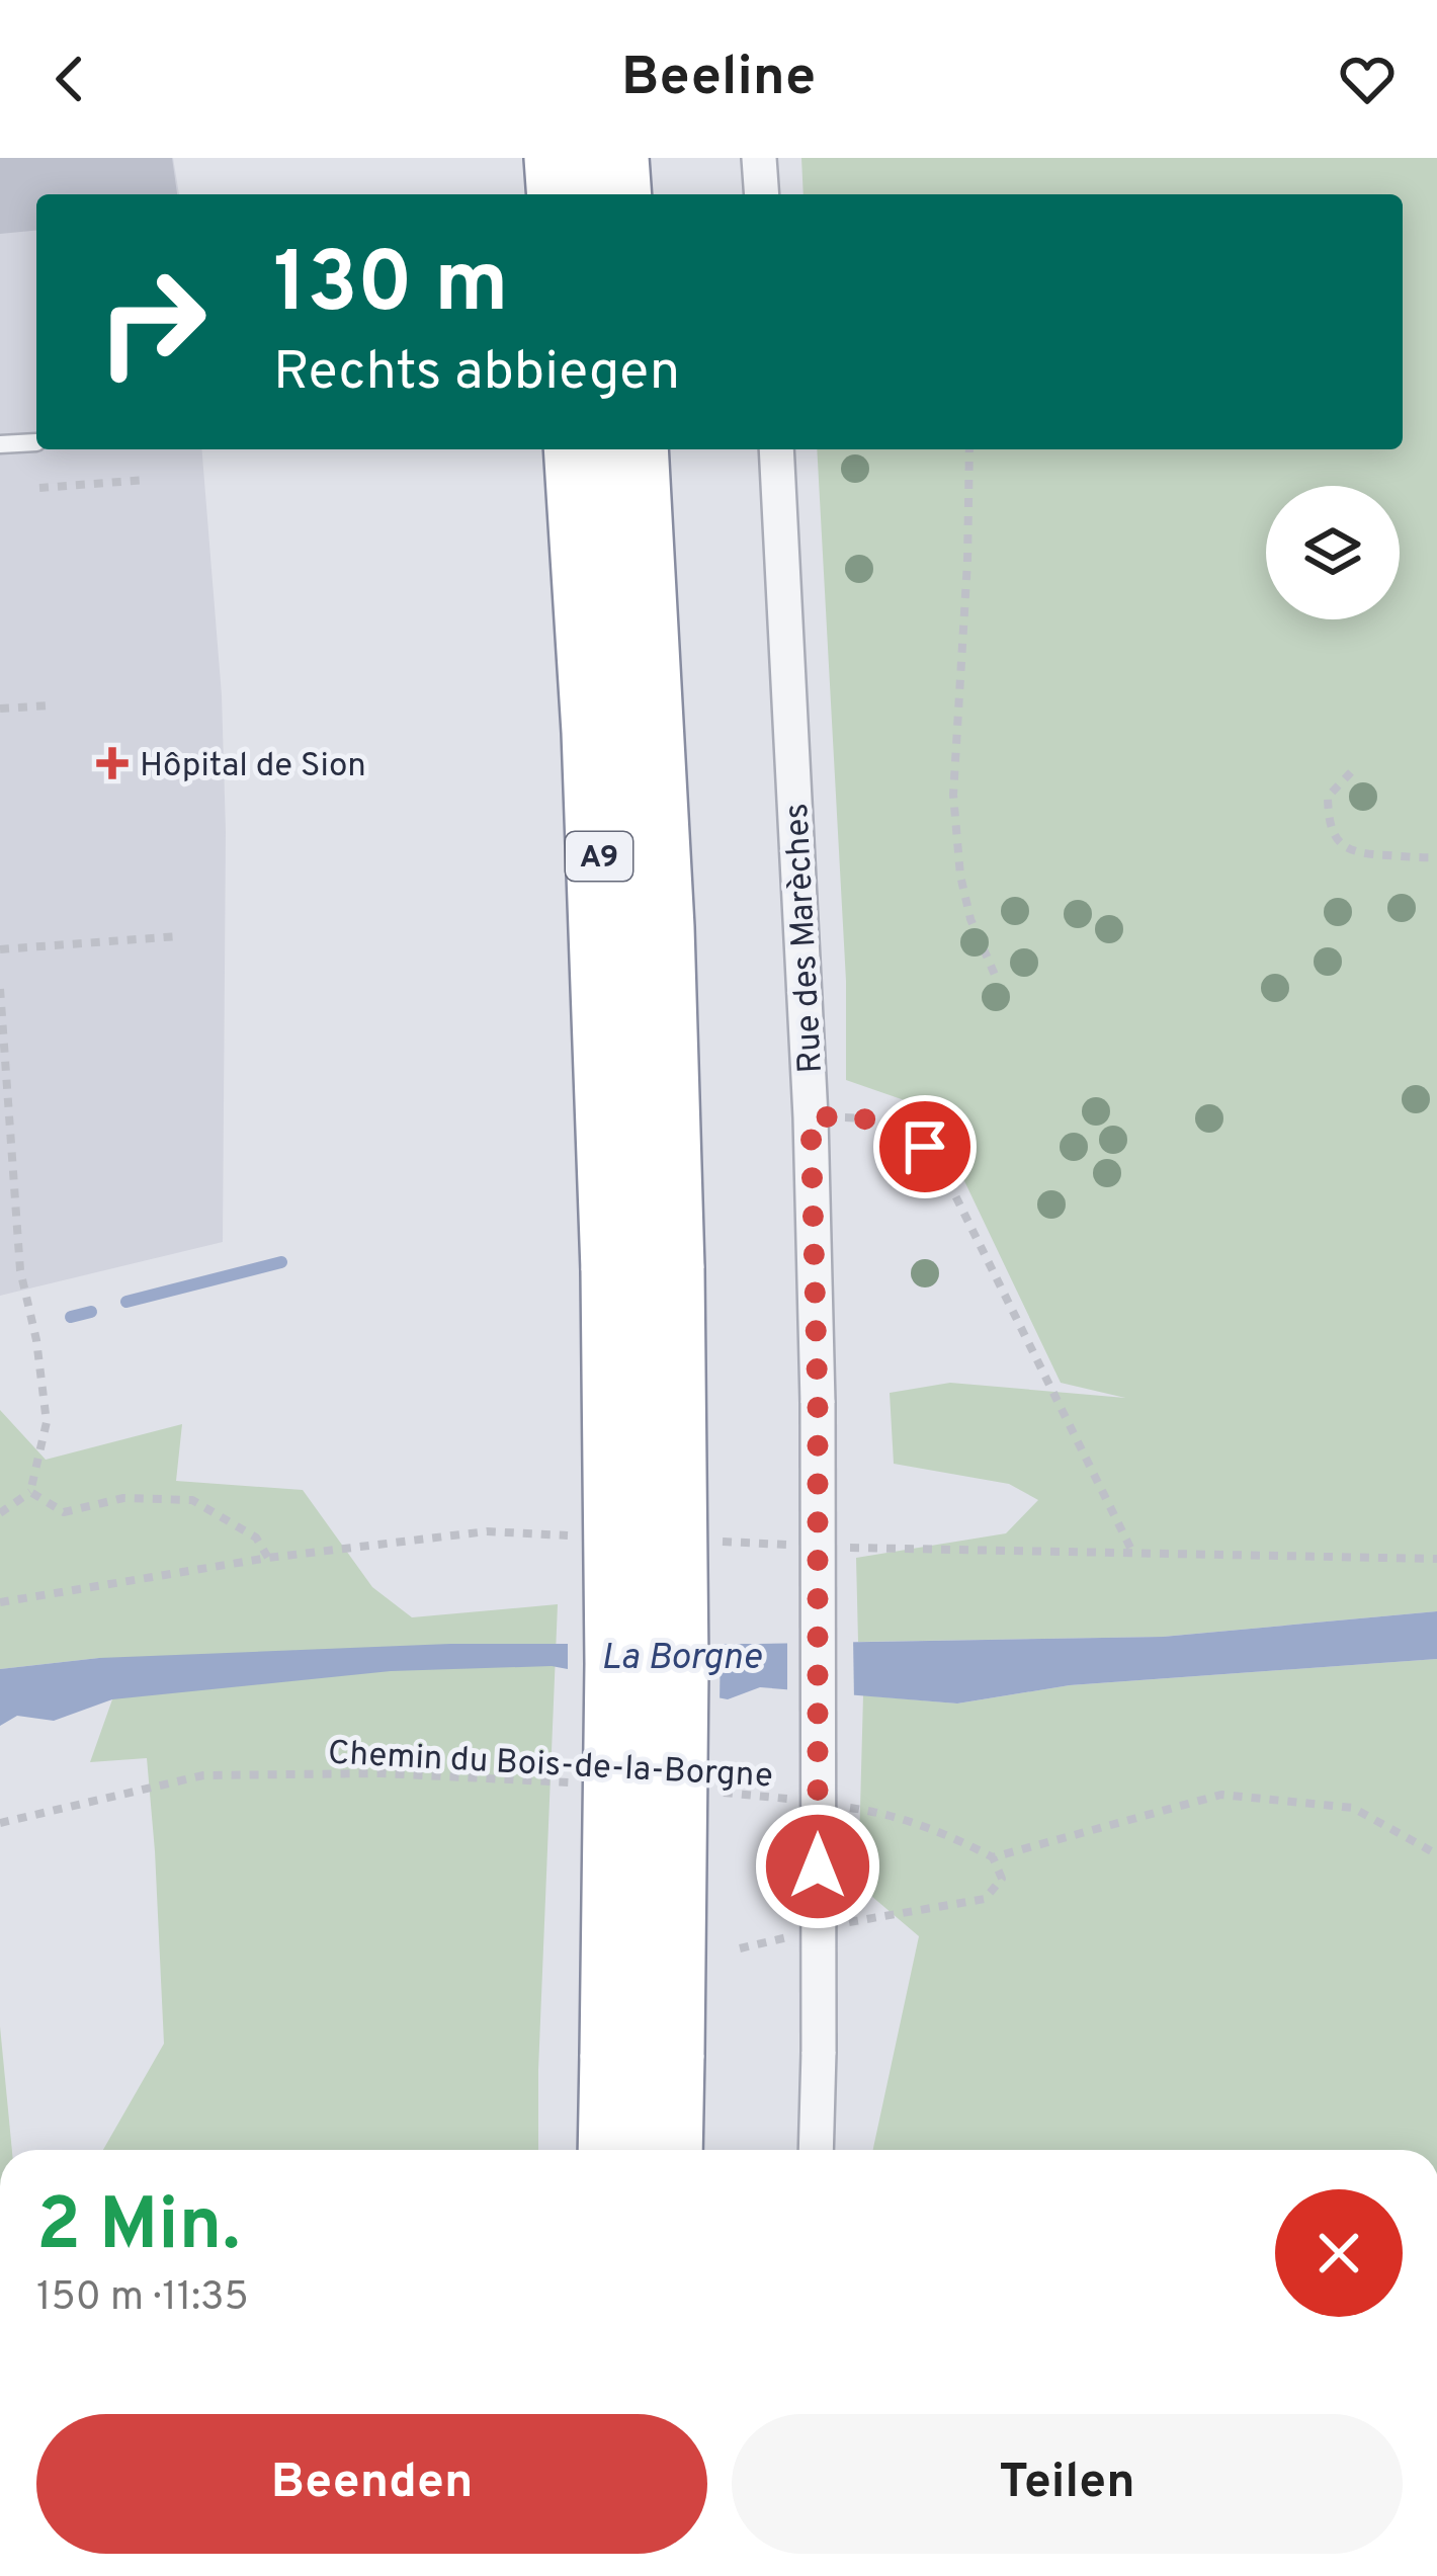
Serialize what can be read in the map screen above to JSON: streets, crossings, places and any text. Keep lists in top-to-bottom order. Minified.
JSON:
{"streets":{"highway":["A9"],"street":["Rue des Marèches"],"path":["Chemin du Bois-de-la-Borgne"]},"water":["La Borgne"],"places":{"health":["Hôpital de Sion"]},"page":{"header":"Beeline","turn":["130 m","Rechts abbiegen"],"heading":["2 Min.","150 m · 11:35"],"buttons":["Beenden","Teilen"]}}
